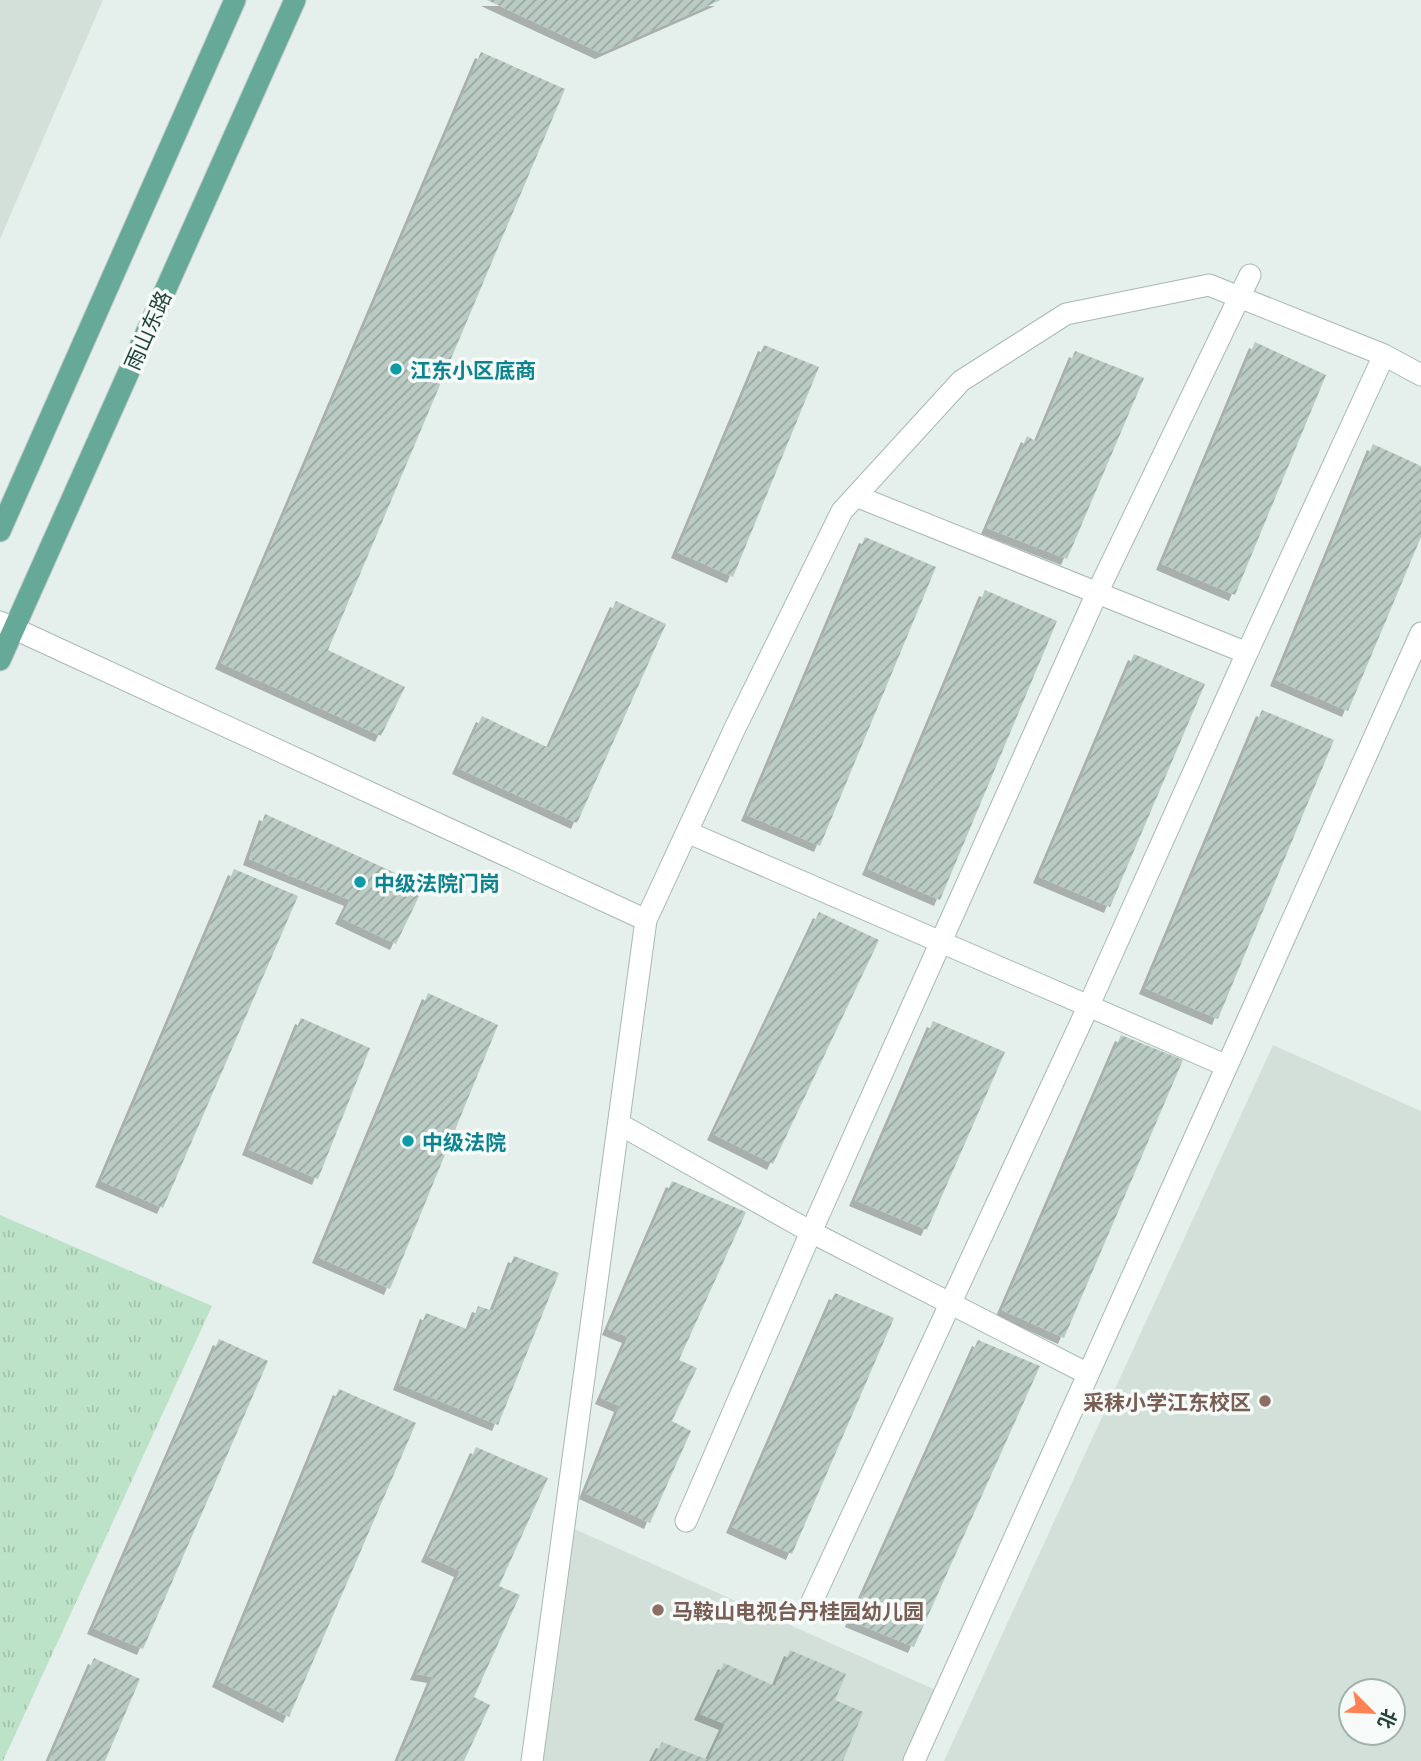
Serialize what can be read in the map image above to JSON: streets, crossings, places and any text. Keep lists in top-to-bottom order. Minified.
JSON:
{"streets":{"main road":["雨山东路"]},"places":["江东小区底商","中级法院门岗","中级法院","采秣小学江东校区","马鞍山电视台丹桂园幼儿园"],"north":"bottom right"}
